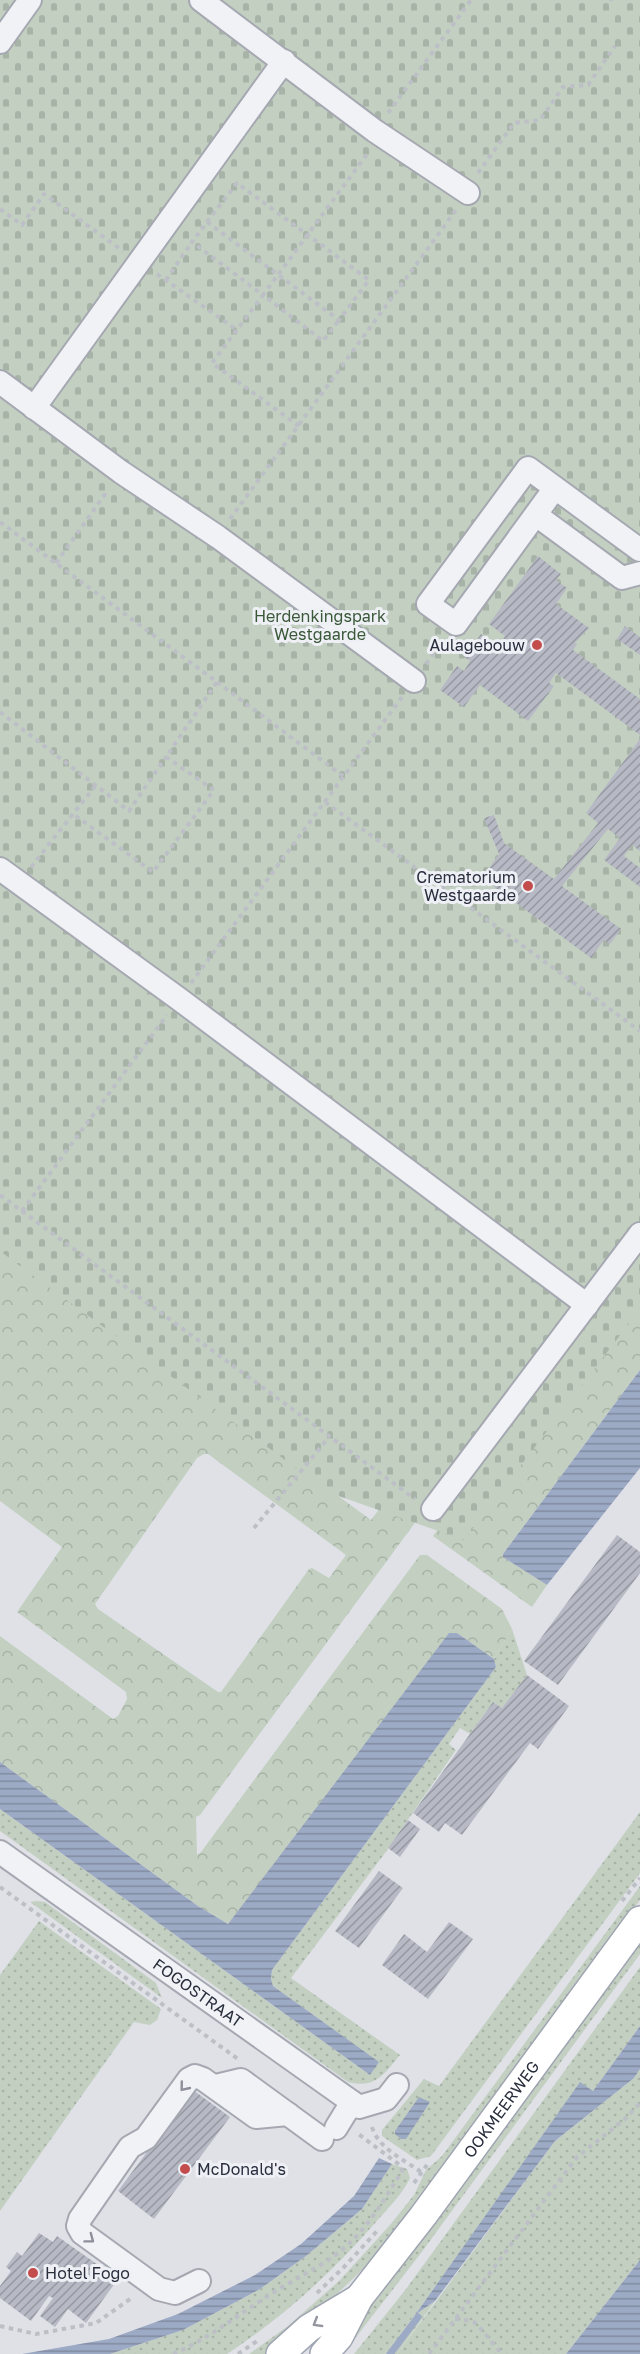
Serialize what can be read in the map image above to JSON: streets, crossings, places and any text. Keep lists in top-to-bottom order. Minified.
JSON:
{"streets":{"main road":["OOKMEERWEG"],"street":["FOGOSTRAAT"]},"parks":["Herdenkingspark Westgaarde"],"places":["Aulagebouw","Crematorium Westgaarde","McDonald's","Hotel Fogo"]}
